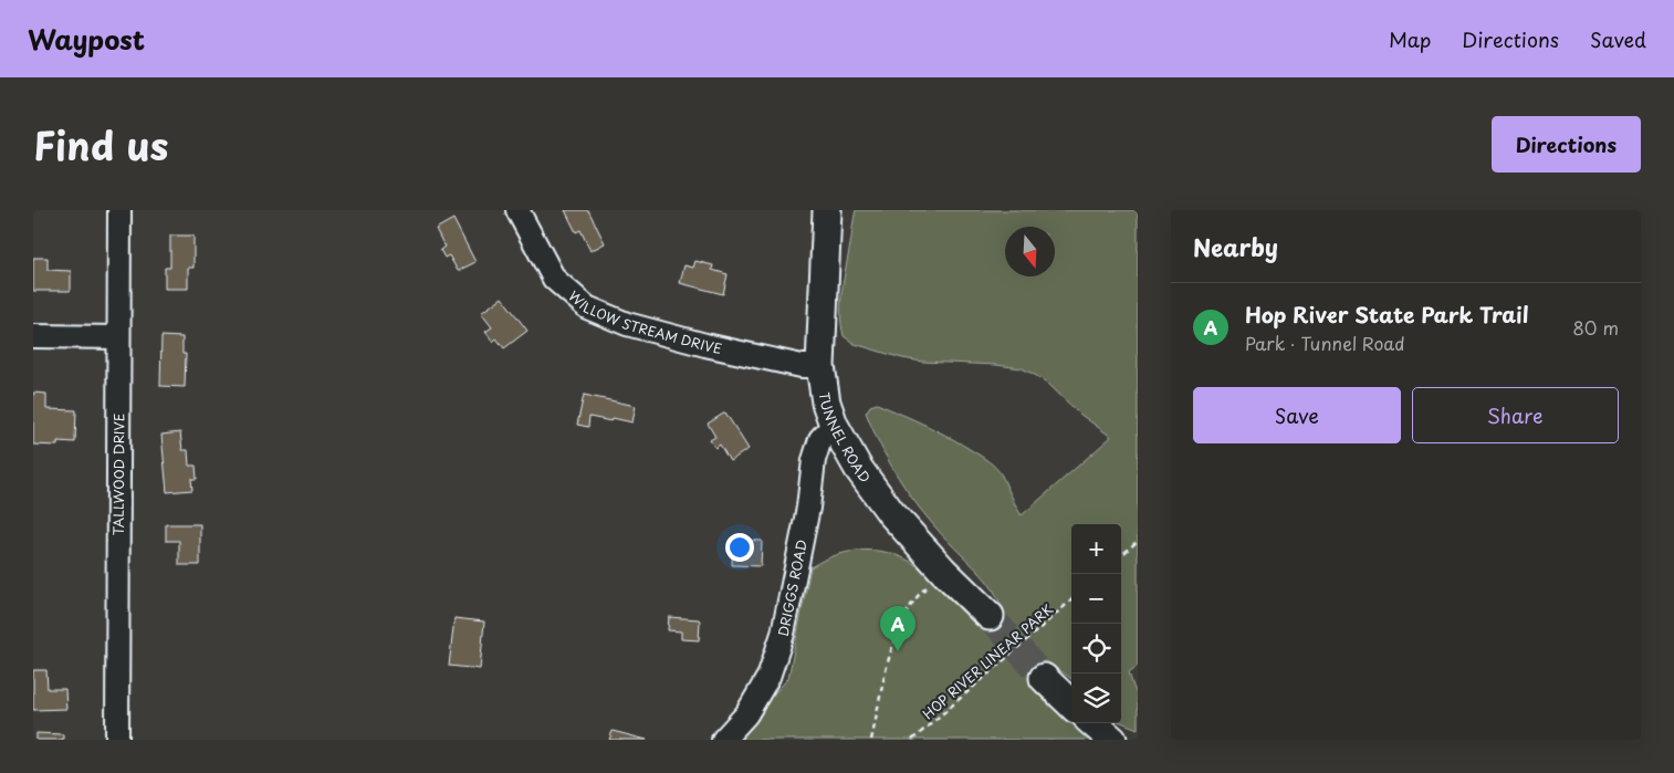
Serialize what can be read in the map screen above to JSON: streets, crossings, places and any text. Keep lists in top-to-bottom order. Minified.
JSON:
{"streets":{"main road":["TUNNEL ROAD"],"street":["WILLOW STREAM DRIVE","TALLWOOD DRIVE","DRIGGS ROAD"],"path":["HOP RIVER LINEAR PARK"]},"crossings":[["WILLOW STREAM DRIVE","TUNNEL ROAD"],["TUNNEL ROAD","DRIGGS ROAD"]],"north":"bottom","page":{"header":"Waypost","nav":["Map","Directions","Saved"],"title":"Find us","buttons":["Directions",["Save","Share"]],"heading":"Nearby","list":[{"mark":"A","name":"Hop River State Park Trail","note":"Park · Tunnel Road","value":"80 m"}],"map_buttons":["+","−"],"pins":"A"}}
